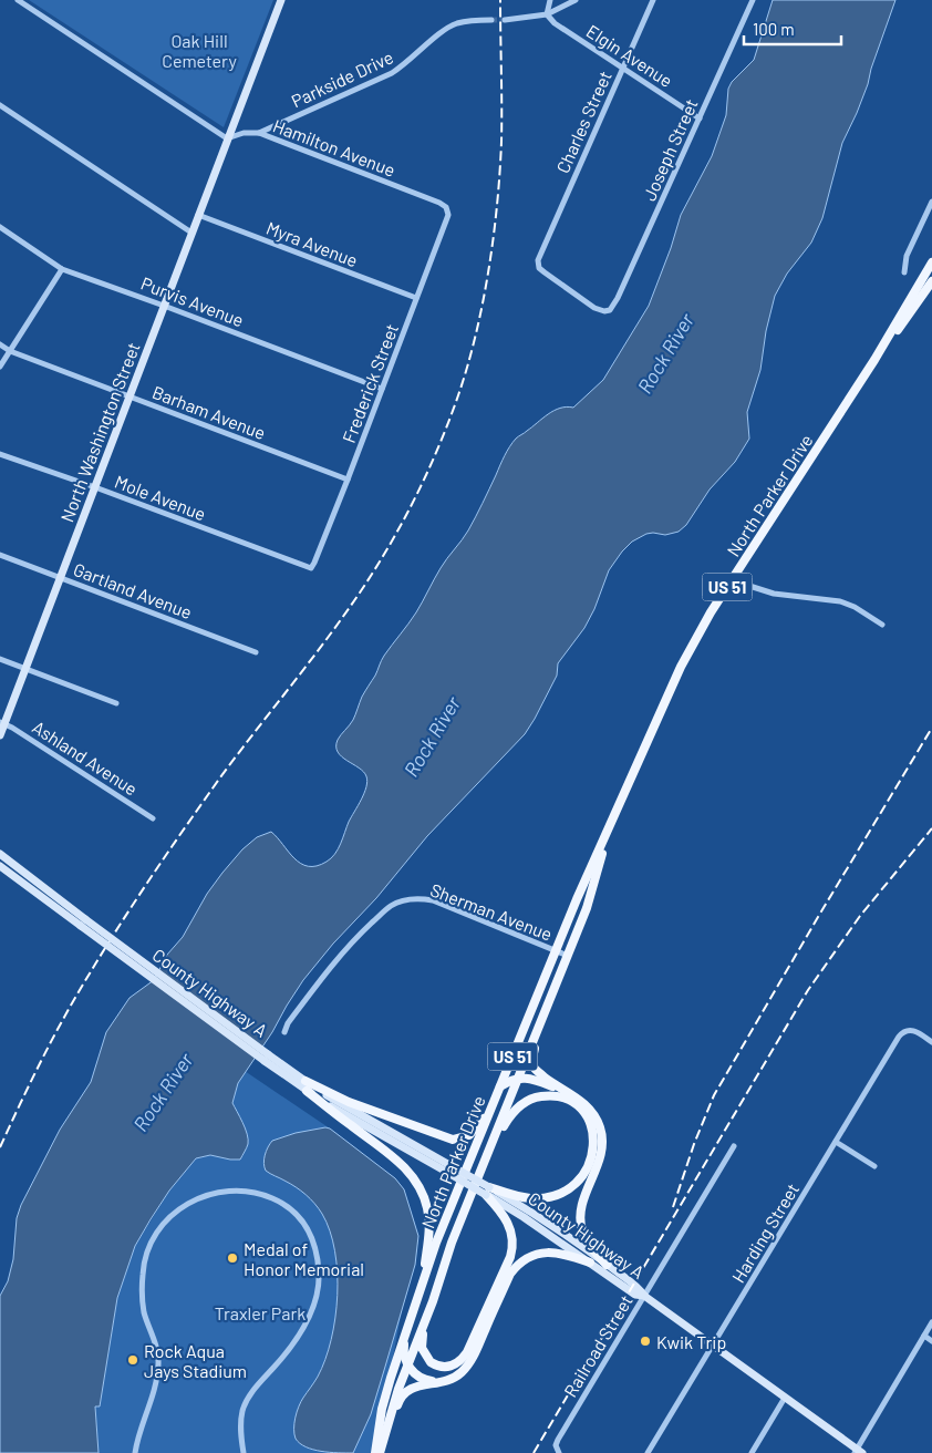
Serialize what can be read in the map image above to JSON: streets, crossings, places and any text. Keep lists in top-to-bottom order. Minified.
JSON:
{"streets":{"main road":["North Washington Street","North Parker Drive","US 51","County Highway A"],"street":["Elgin Avenue","Parkside Drive","Charles Street","Hamilton Avenue","Joseph Street","Myra Avenue","Purvis Avenue","Frederick Street","Barham Avenue","Mole Avenue","Gartland Avenue","Ashland Avenue","Sherman Avenue","Harding Street","Railroad Street"]},"crossings":[["Elgin Avenue","Charles Street"],["Elgin Avenue","Joseph Street"],["Parkside Drive","Hamilton Avenue"],["Charles Street","Joseph Street"],["Hamilton Avenue","Frederick Street"],["Hamilton Avenue","North Washington Street"],["Myra Avenue","Frederick Street"],["Myra Avenue","North Washington Street"],["Purvis Avenue","Frederick Street"],["Purvis Avenue","North Washington Street"],["Frederick Street","Barham Avenue"],["Frederick Street","Mole Avenue"],["Barham Avenue","North Washington Street"],["North Washington Street","Mole Avenue"],["North Washington Street","Gartland Avenue"],["North Washington Street","Ashland Avenue"],["North Parker Drive","Sherman Avenue"],["County Highway A","Railroad Street"]],"water":["Rock River"],"parks":["Oak Hill Cemetery","Traxler Park"],"places":["Medal of Honor Memorial","Kwik Trip","Rock Aqua Jays Stadium"],"scale_bar":"100 m"}
